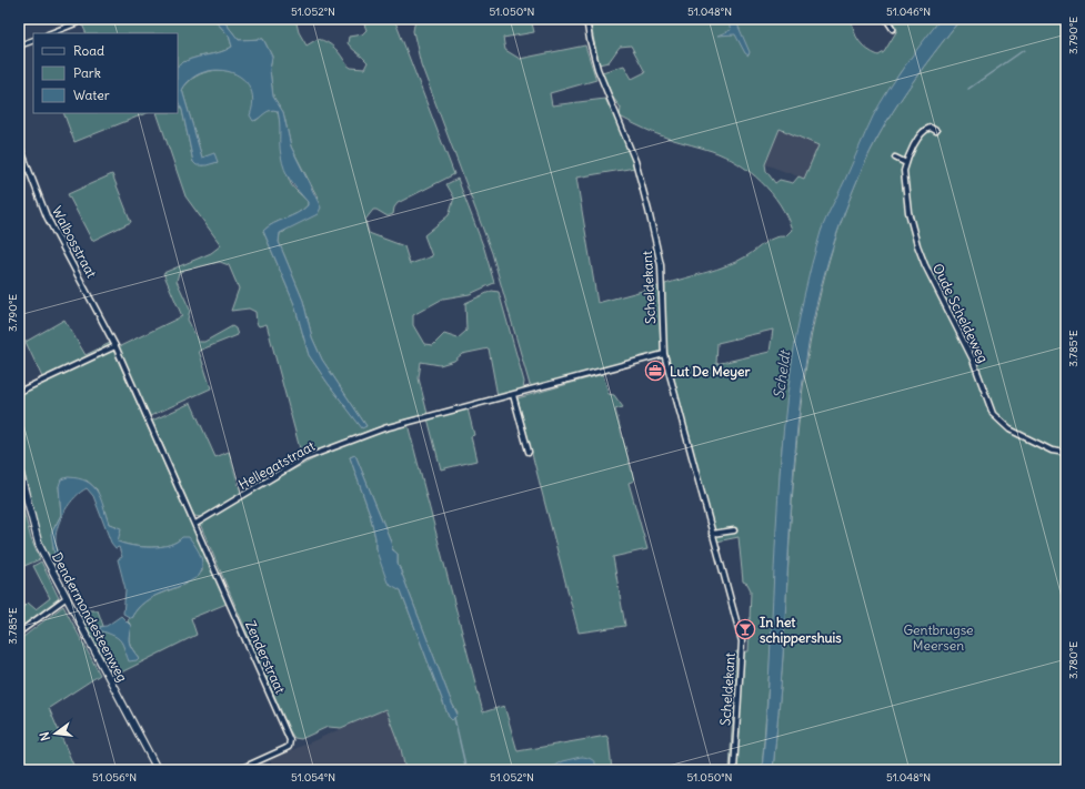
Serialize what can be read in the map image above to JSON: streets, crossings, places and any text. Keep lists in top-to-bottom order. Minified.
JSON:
{"streets":{"main road":["Dendermondesteenweg"],"street":["Walbosstraat","Scheldekant","Oude Scheldeweg","Hellegatstraat","Zenderstraat"]},"crossings":[["Scheldekant","Hellegatstraat"],["Hellegatstraat","Zenderstraat"]],"water":["Scheldt"],"parks":["Gentbrugse Meersen"],"places":{"office":["Lut De Meyer"],"bar":["In het schippershuis"]},"legend":["Road","Park","Water"],"north":"left","coordinates":["51.052°N","51.050°N","51.048°N","51.046°N","3.790°E","3.785°E","3.780°E","51.056°N","51.054°N"]}
